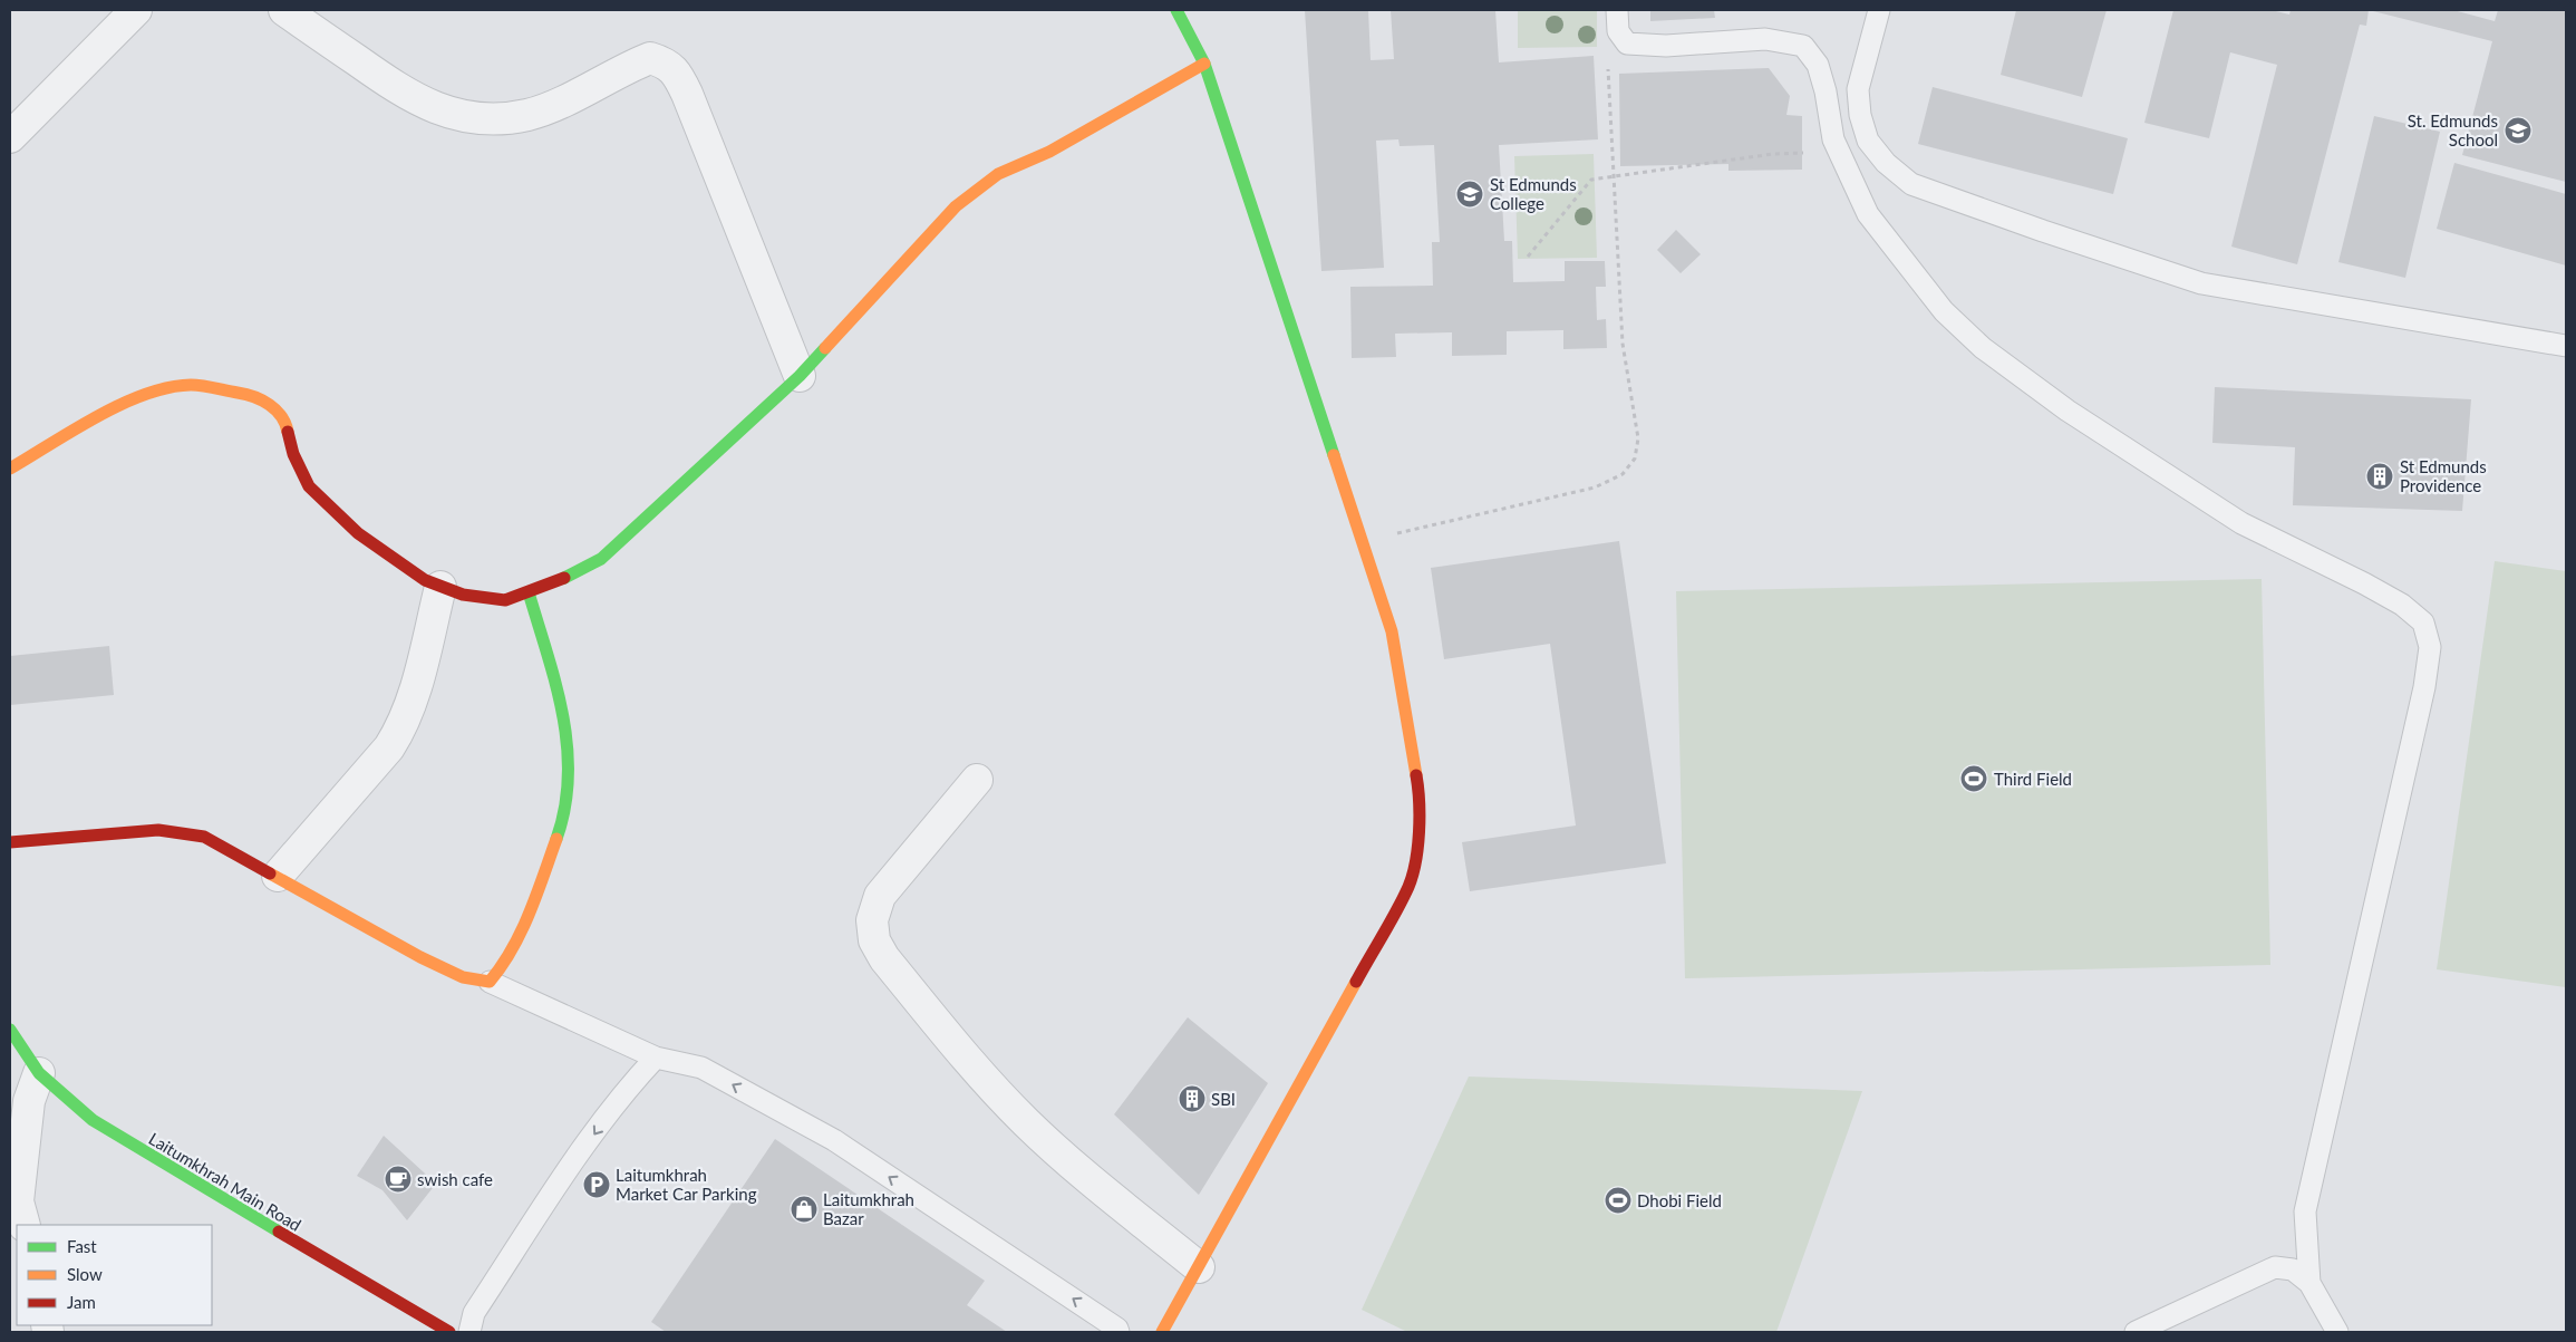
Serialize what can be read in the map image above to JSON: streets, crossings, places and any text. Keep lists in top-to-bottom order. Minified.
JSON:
{"streets":{"street":["Laitumkhrah Main Road"]},"places":{"school or university":["St. Edmunds School","St Edmunds College"],"building":["St Edmunds Providence","SBI"],"sports":["Third Field","Dhobi Field"],"cafe":["swish cafe"],"parking":["Laitumkhrah Market Car Parking"],"shop":["Laitumkhrah Bazar"]},"legend":["Fast","Slow","Jam"]}
